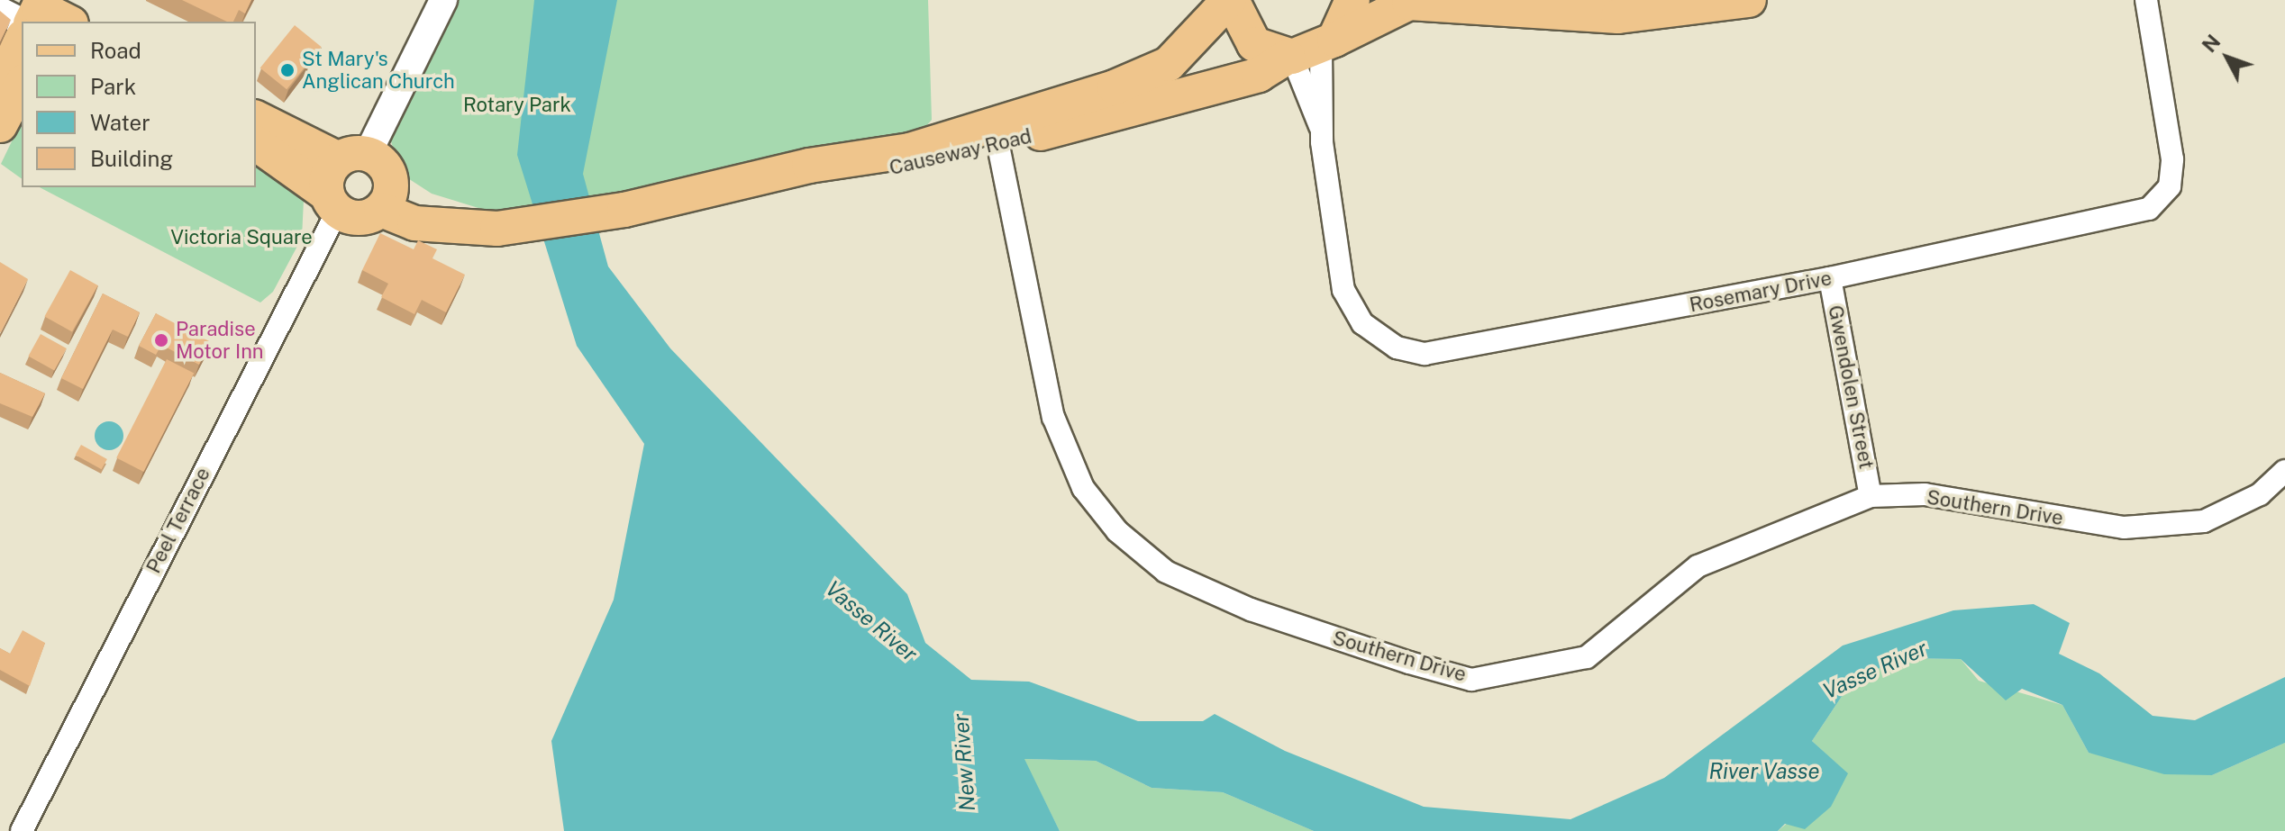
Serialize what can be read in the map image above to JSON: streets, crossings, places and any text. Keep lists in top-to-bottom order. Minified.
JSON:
{"streets":{"main road":["Causeway Road"],"street":["Rosemary Drive","Gwendolen Street","Southern Drive","Peel Terrace"]},"crossings":[["Causeway Road","Rosemary Drive"],["Causeway Road","Southern Drive"],["Causeway Road","Peel Terrace"],["Rosemary Drive","Gwendolen Street"],["Gwendolen Street","Southern Drive"]],"water":["Vasse River","New River","River Vasse"],"parks":["Rotary Park","Victoria Square"],"places":["St Mary's Anglican Church","Paradise Motor Inn"],"legend":["Road","Park","Water","Building"],"north":"top left"}
